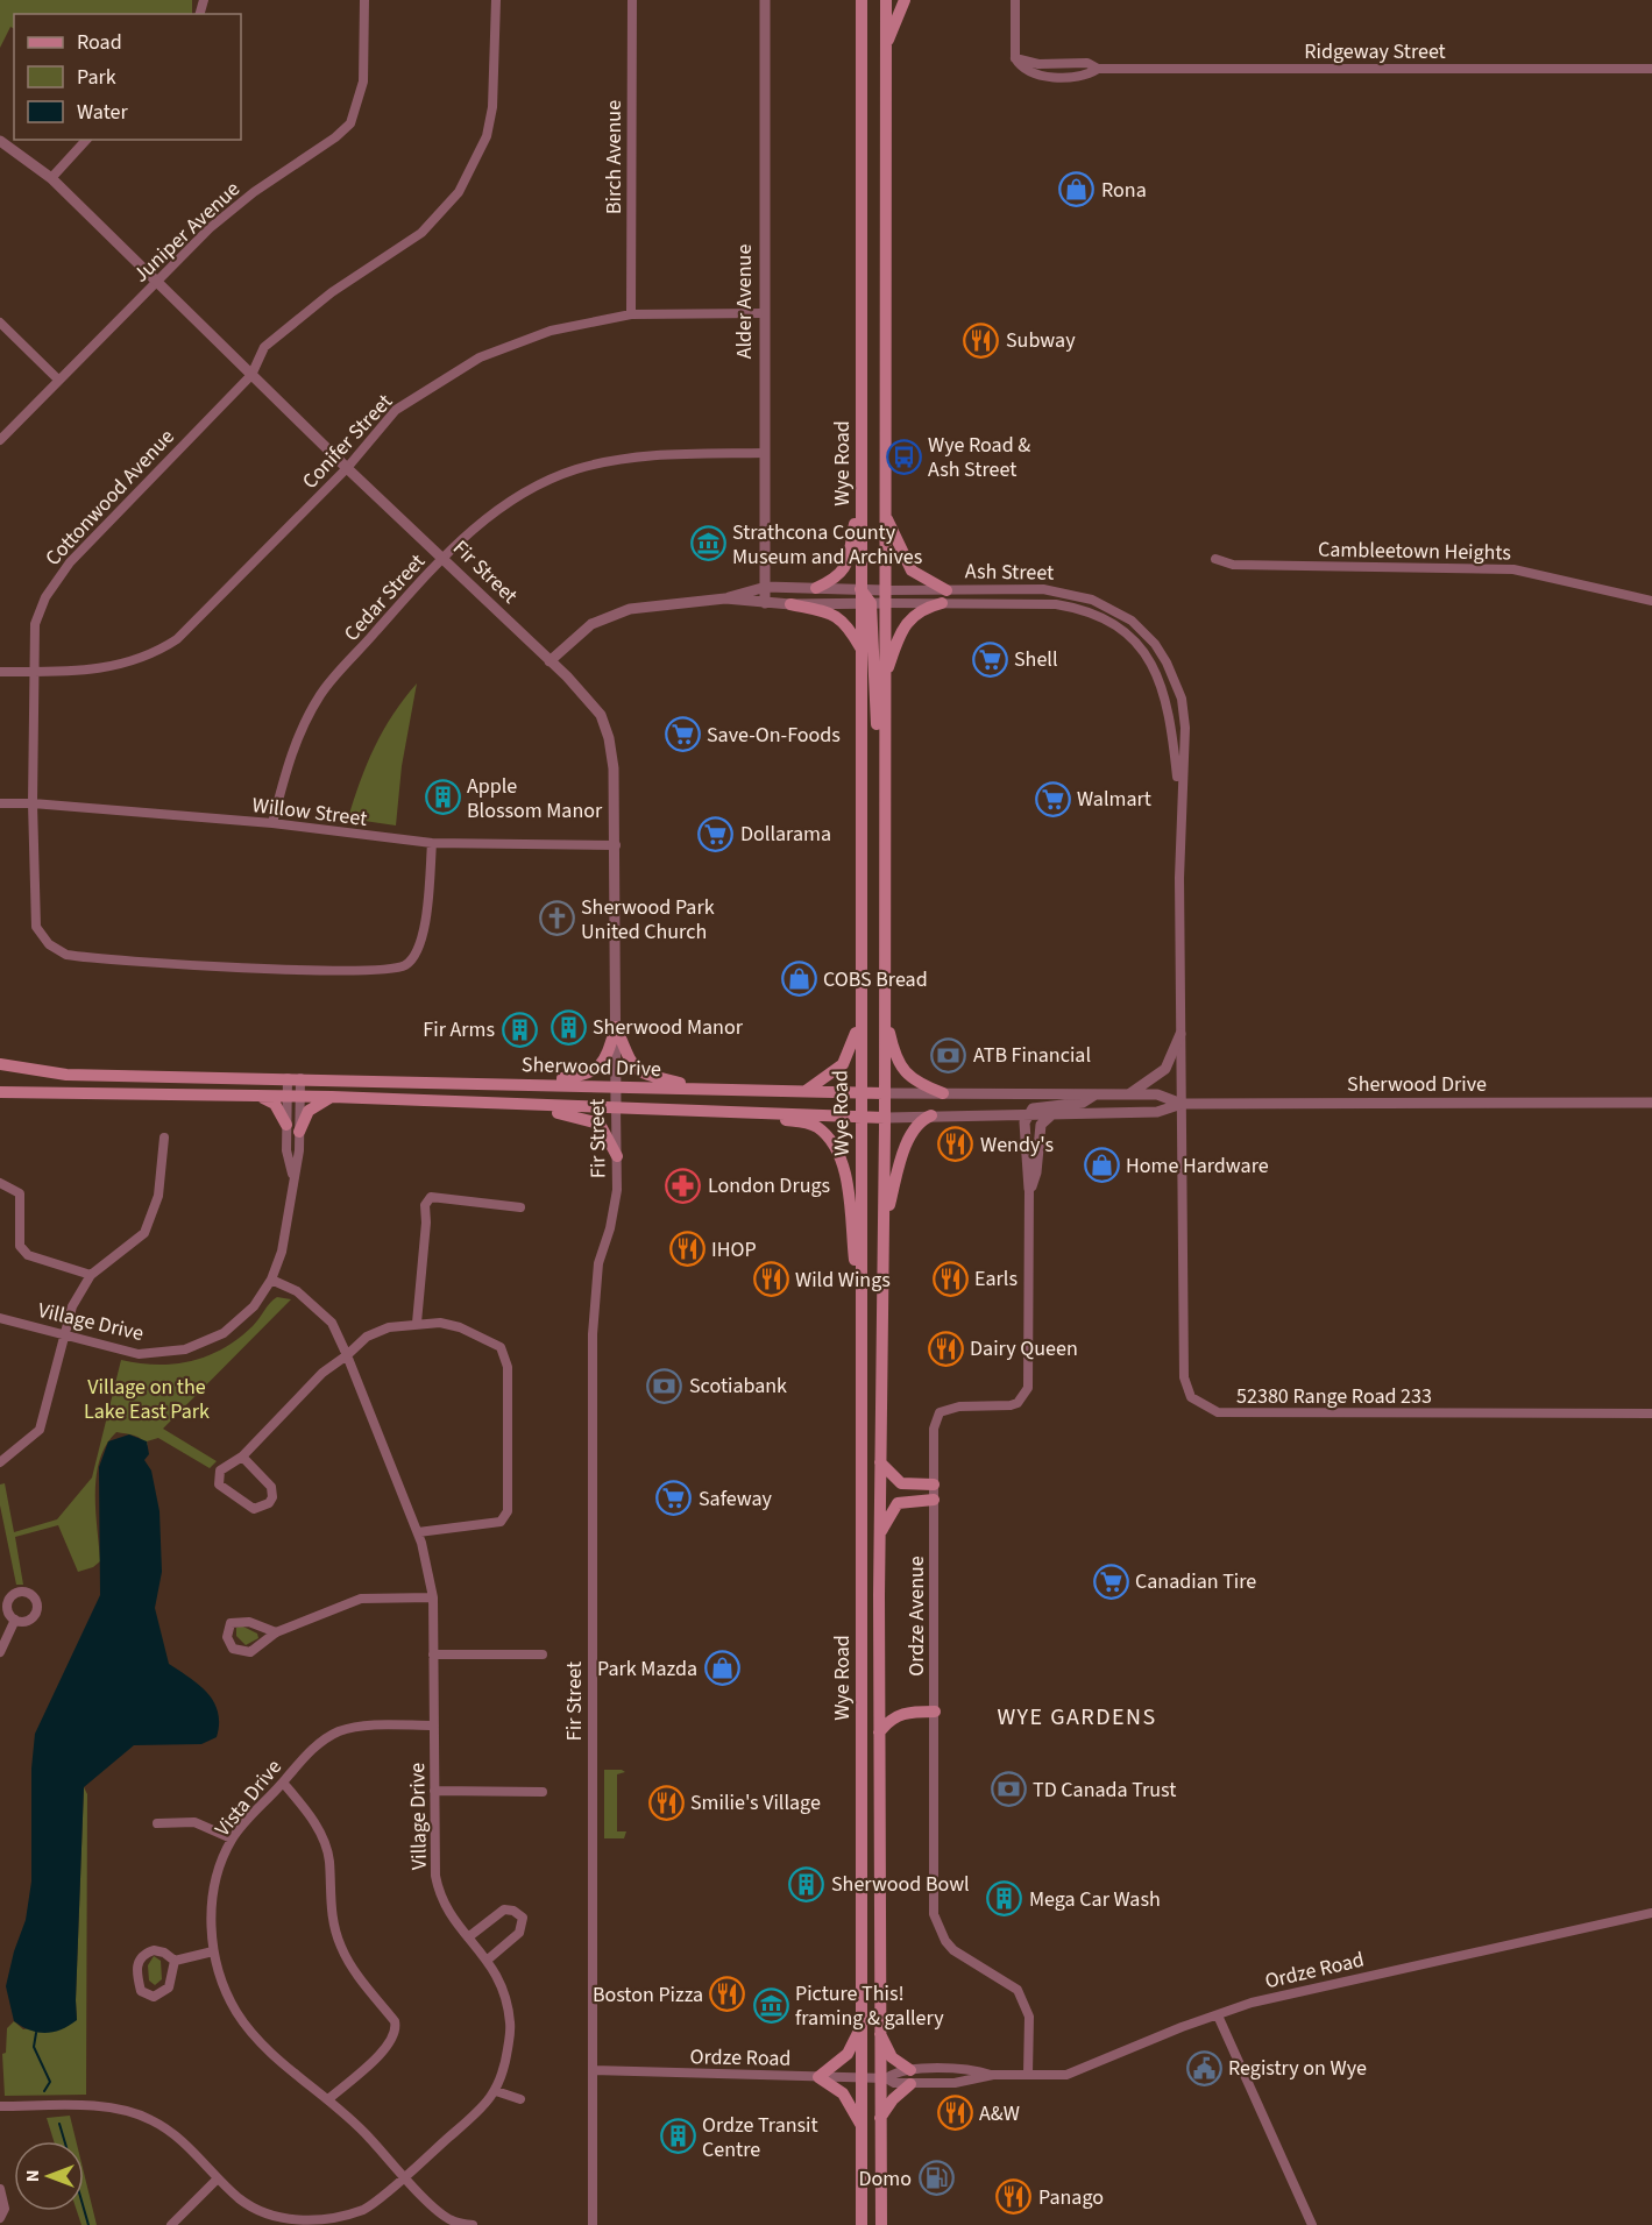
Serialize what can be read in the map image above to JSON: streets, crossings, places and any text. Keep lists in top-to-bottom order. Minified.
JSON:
{"streets":{"main road":["Wye Road","Sherwood Drive"],"street":["Ridgeway Street","Birch Avenue","Juniper Avenue","Alder Avenue","Conifer Street","Cottonwood Avenue","Cambleetown Heights","Fir Street","Ash Street","Cedar Street","Willow Street","Village Drive","52380 Range Road 233","Ordze Avenue","Vista Drive","Ordze Road"]},"crossings":[["Birch Avenue","Conifer Street"],["Juniper Avenue","Fir Street"],["Alder Avenue","Conifer Street"],["Alder Avenue","Ash Street"],["Alder Avenue","Cedar Street"],["Conifer Street","Cottonwood Avenue"],["Conifer Street","Fir Street"],["Wye Road","Ash Street"],["Wye Road","Sherwood Drive"],["Wye Road","Ordze Road"],["Cottonwood Avenue","Fir Street"],["Cottonwood Avenue","Willow Street"],["Fir Street","Ash Street"],["Fir Street","Cedar Street"],["Fir Street","Willow Street"],["Fir Street","Sherwood Drive"],["Fir Street","Ordze Road"],["Ash Street","Sherwood Drive"],["Ash Street","52380 Range Road 233"],["Cedar Street","Willow Street"],["Sherwood Drive","Village Drive"],["Sherwood Drive","52380 Range Road 233"],["Village Drive","Vista Drive"],["Ordze Avenue","Ordze Road"]],"districts":["WYE GARDENS"],"parks":["Village on the Lake East Park"],"places":{"shop":["Rona","COBS Bread","Home Hardware","Park Mazda"],"restaurant":["Subway","Wendy's","IHOP","Earls","Wild Wings","Dairy Queen","Smilie's Village","Boston Pizza","A&W","Panago"],"bus stop":["Wye Road & Ash Street"],"museum":["Strathcona County Museum and Archives","Picture This! framing & gallery"],"supermarket":["Shell","Save-On-Foods","Walmart","Dollarama","Safeway","Canadian Tire"],"building":["Apple Blossom Manor","Sherwood Manor","Fir Arms","Sherwood Bowl","Mega Car Wash","Ordze Transit Centre"],"church":["Sherwood Park United Church"],"bank":["ATB Financial","Scotiabank","TD Canada Trust"],"pharmacy":["London Drugs"],"public building":["Registry on Wye"],"fuel station":["Domo"]},"legend":["Road","Park","Water"],"north":"left"}
